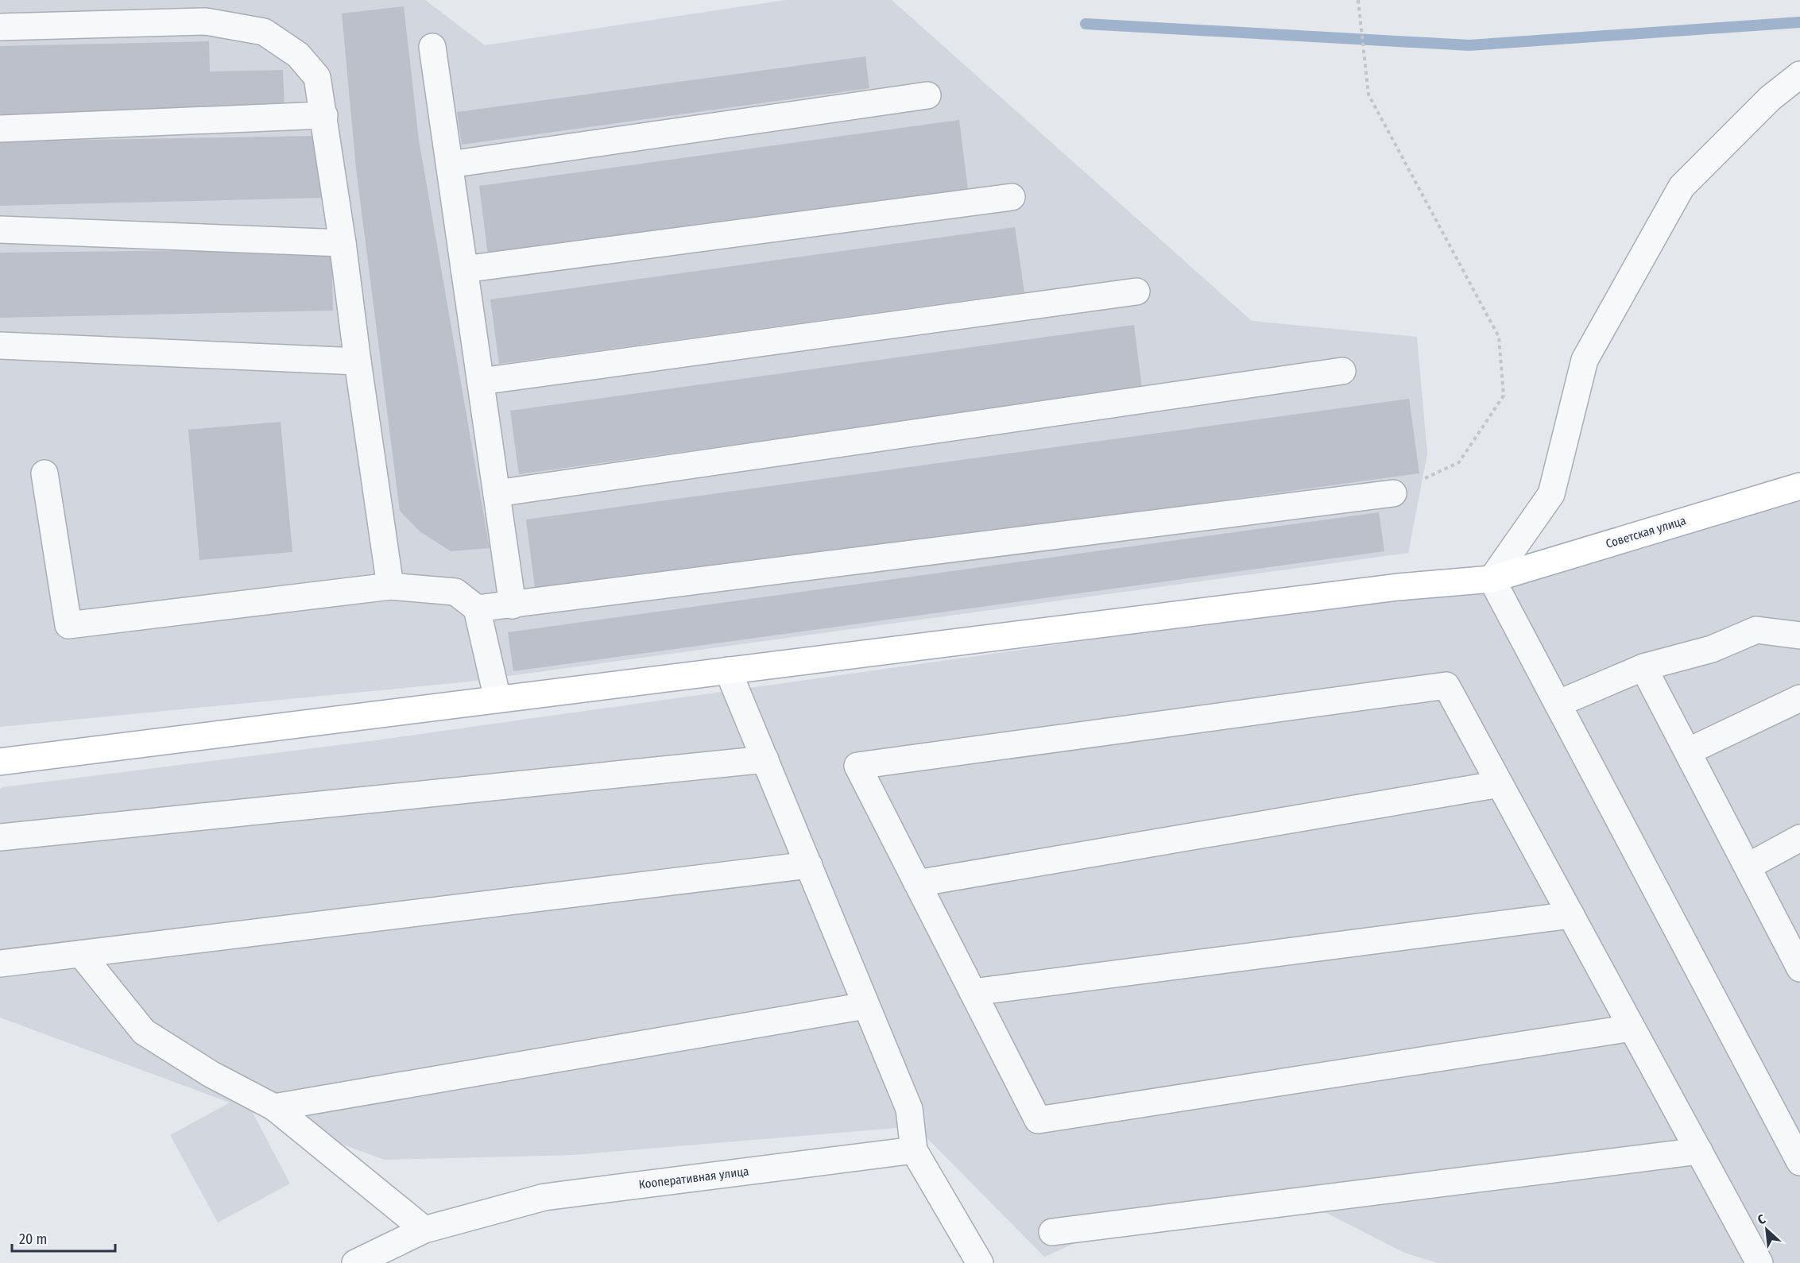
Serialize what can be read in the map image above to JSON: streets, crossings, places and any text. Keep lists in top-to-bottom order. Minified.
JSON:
{"streets":{"main road":["Советская улица"],"street":["Кооперативная улица"]},"scale_bar":"20 m","north":"top left"}
